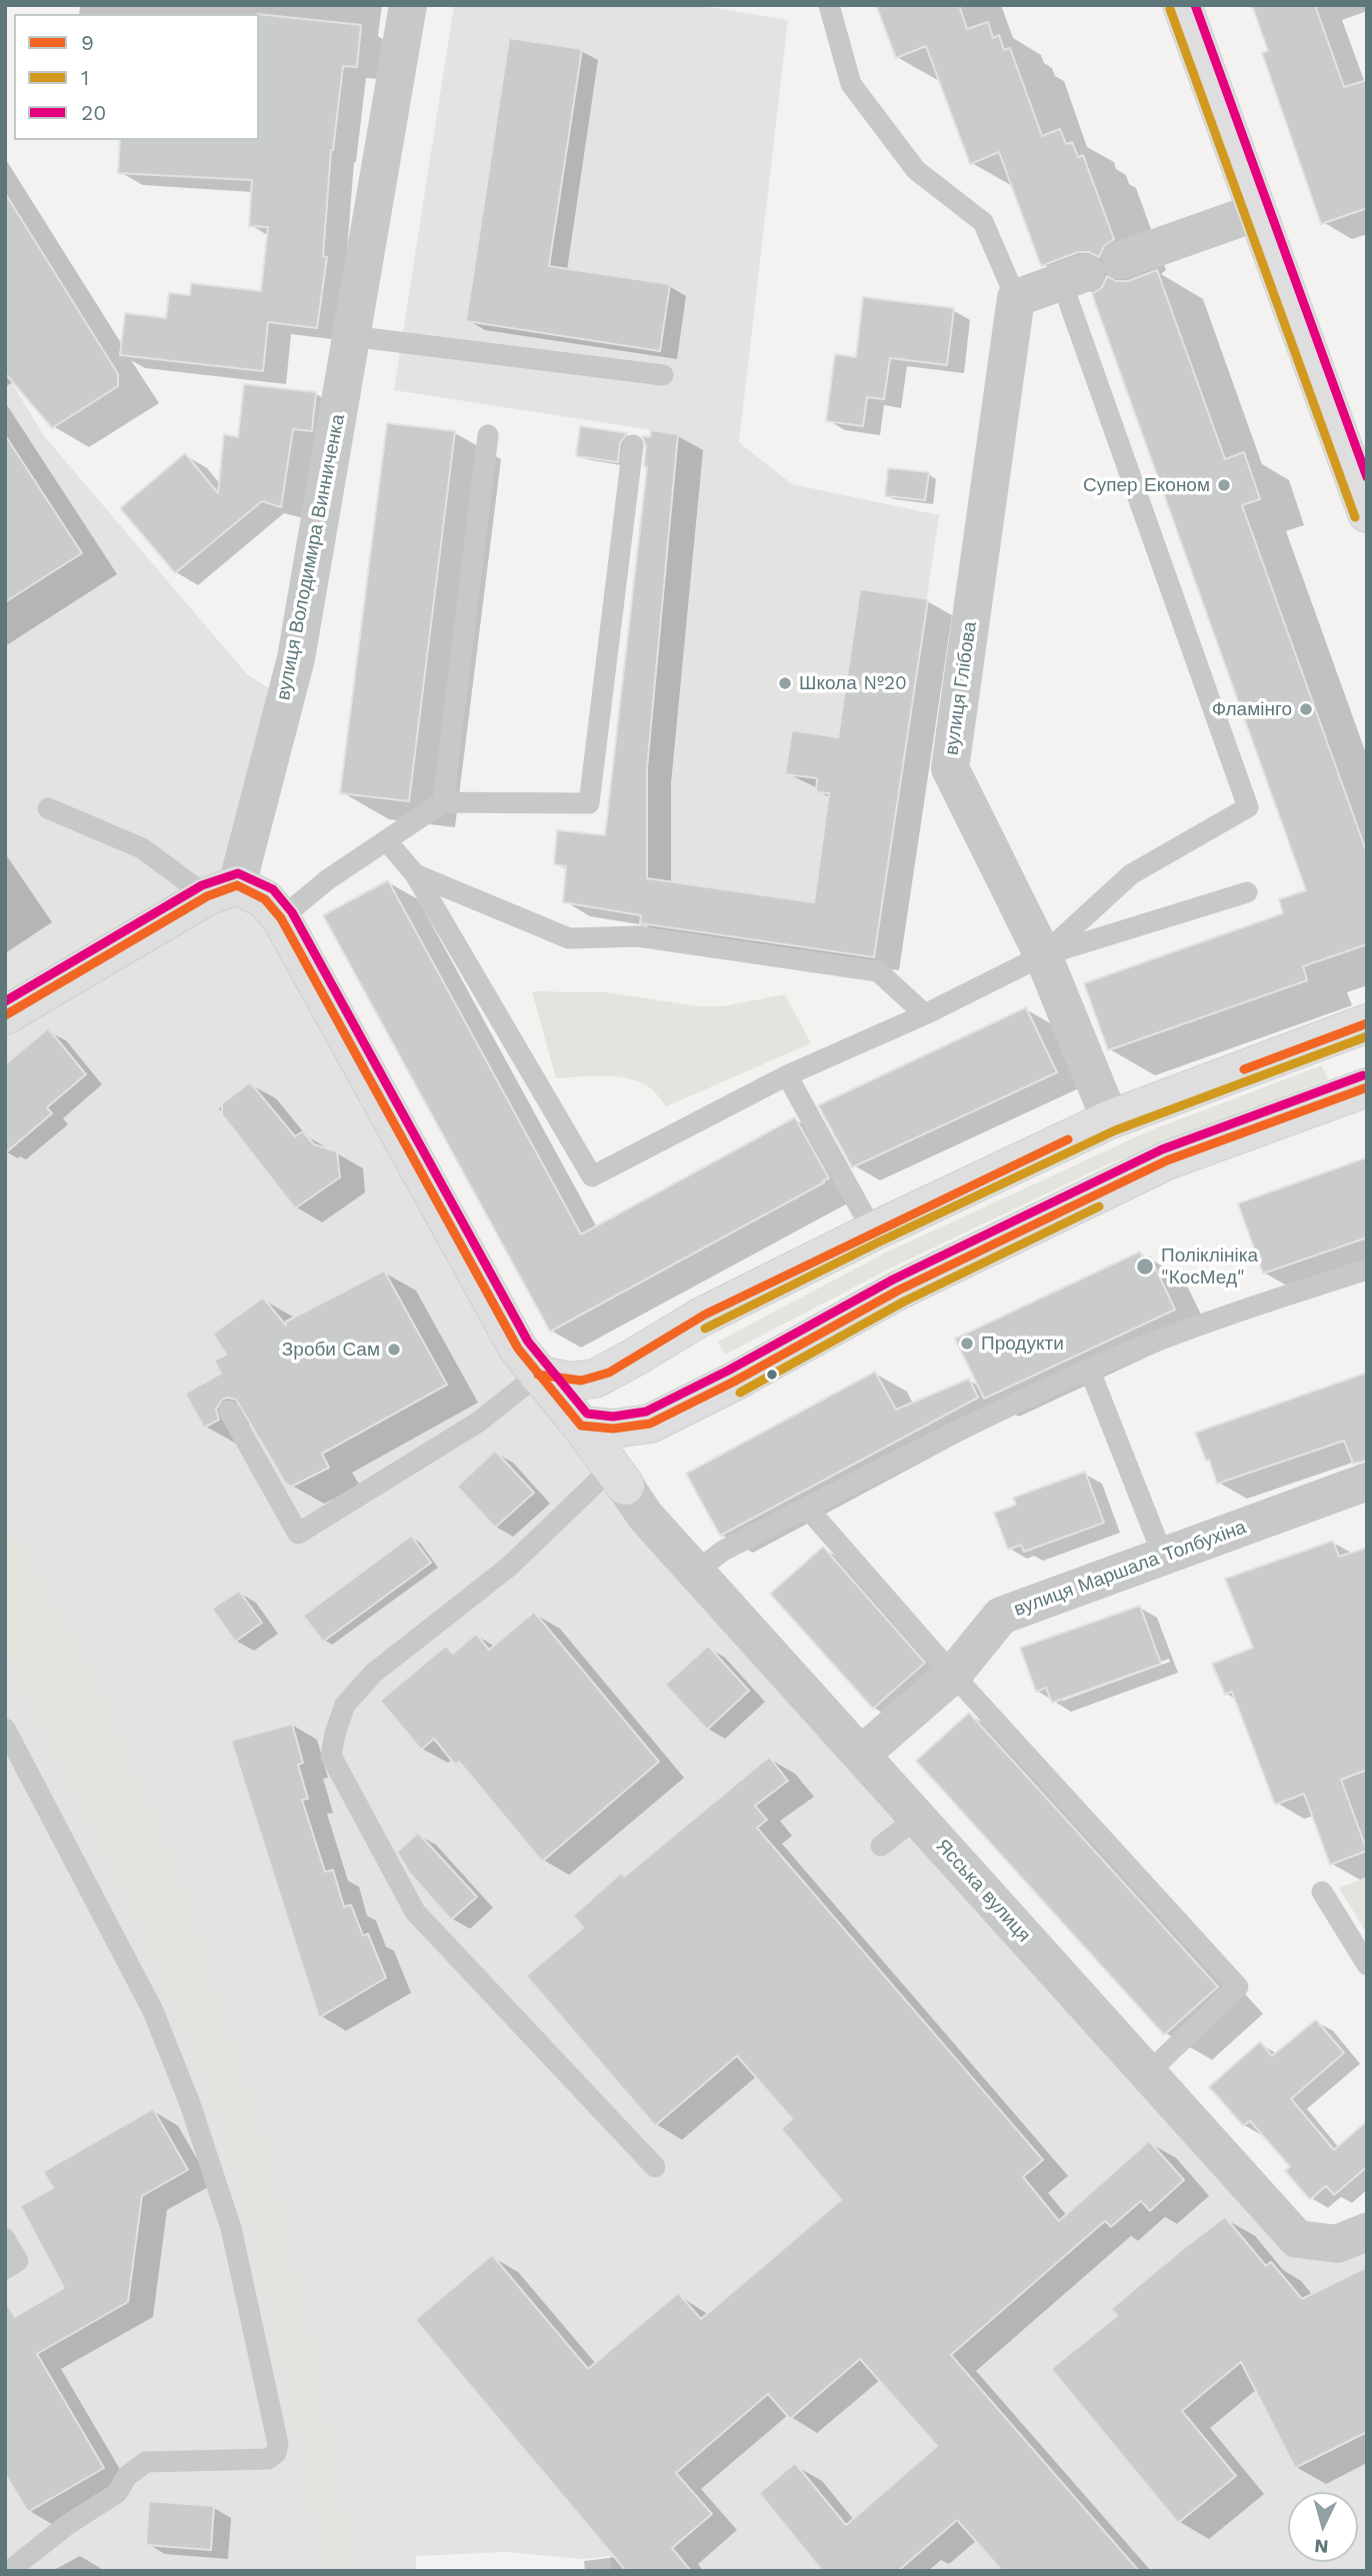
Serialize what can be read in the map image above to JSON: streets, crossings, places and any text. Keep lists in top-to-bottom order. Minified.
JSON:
{"streets":{"street":["вулиця Володимира Винниченка","вулиця Глібова","вулиця Маршала Толбухіна","Ясська вулиця"]},"crossings":[["вулиця Маршала Толбухіна","Ясська вулиця"]],"places":["Супер Економ","Школа №20","Фламінго","Поліклініка \"КосМед\"","Продукти","Зроби Сам"],"lines":["transit line 20","transit line 1","transit line 9"],"legend":["9","1","20"],"north":"bottom"}
